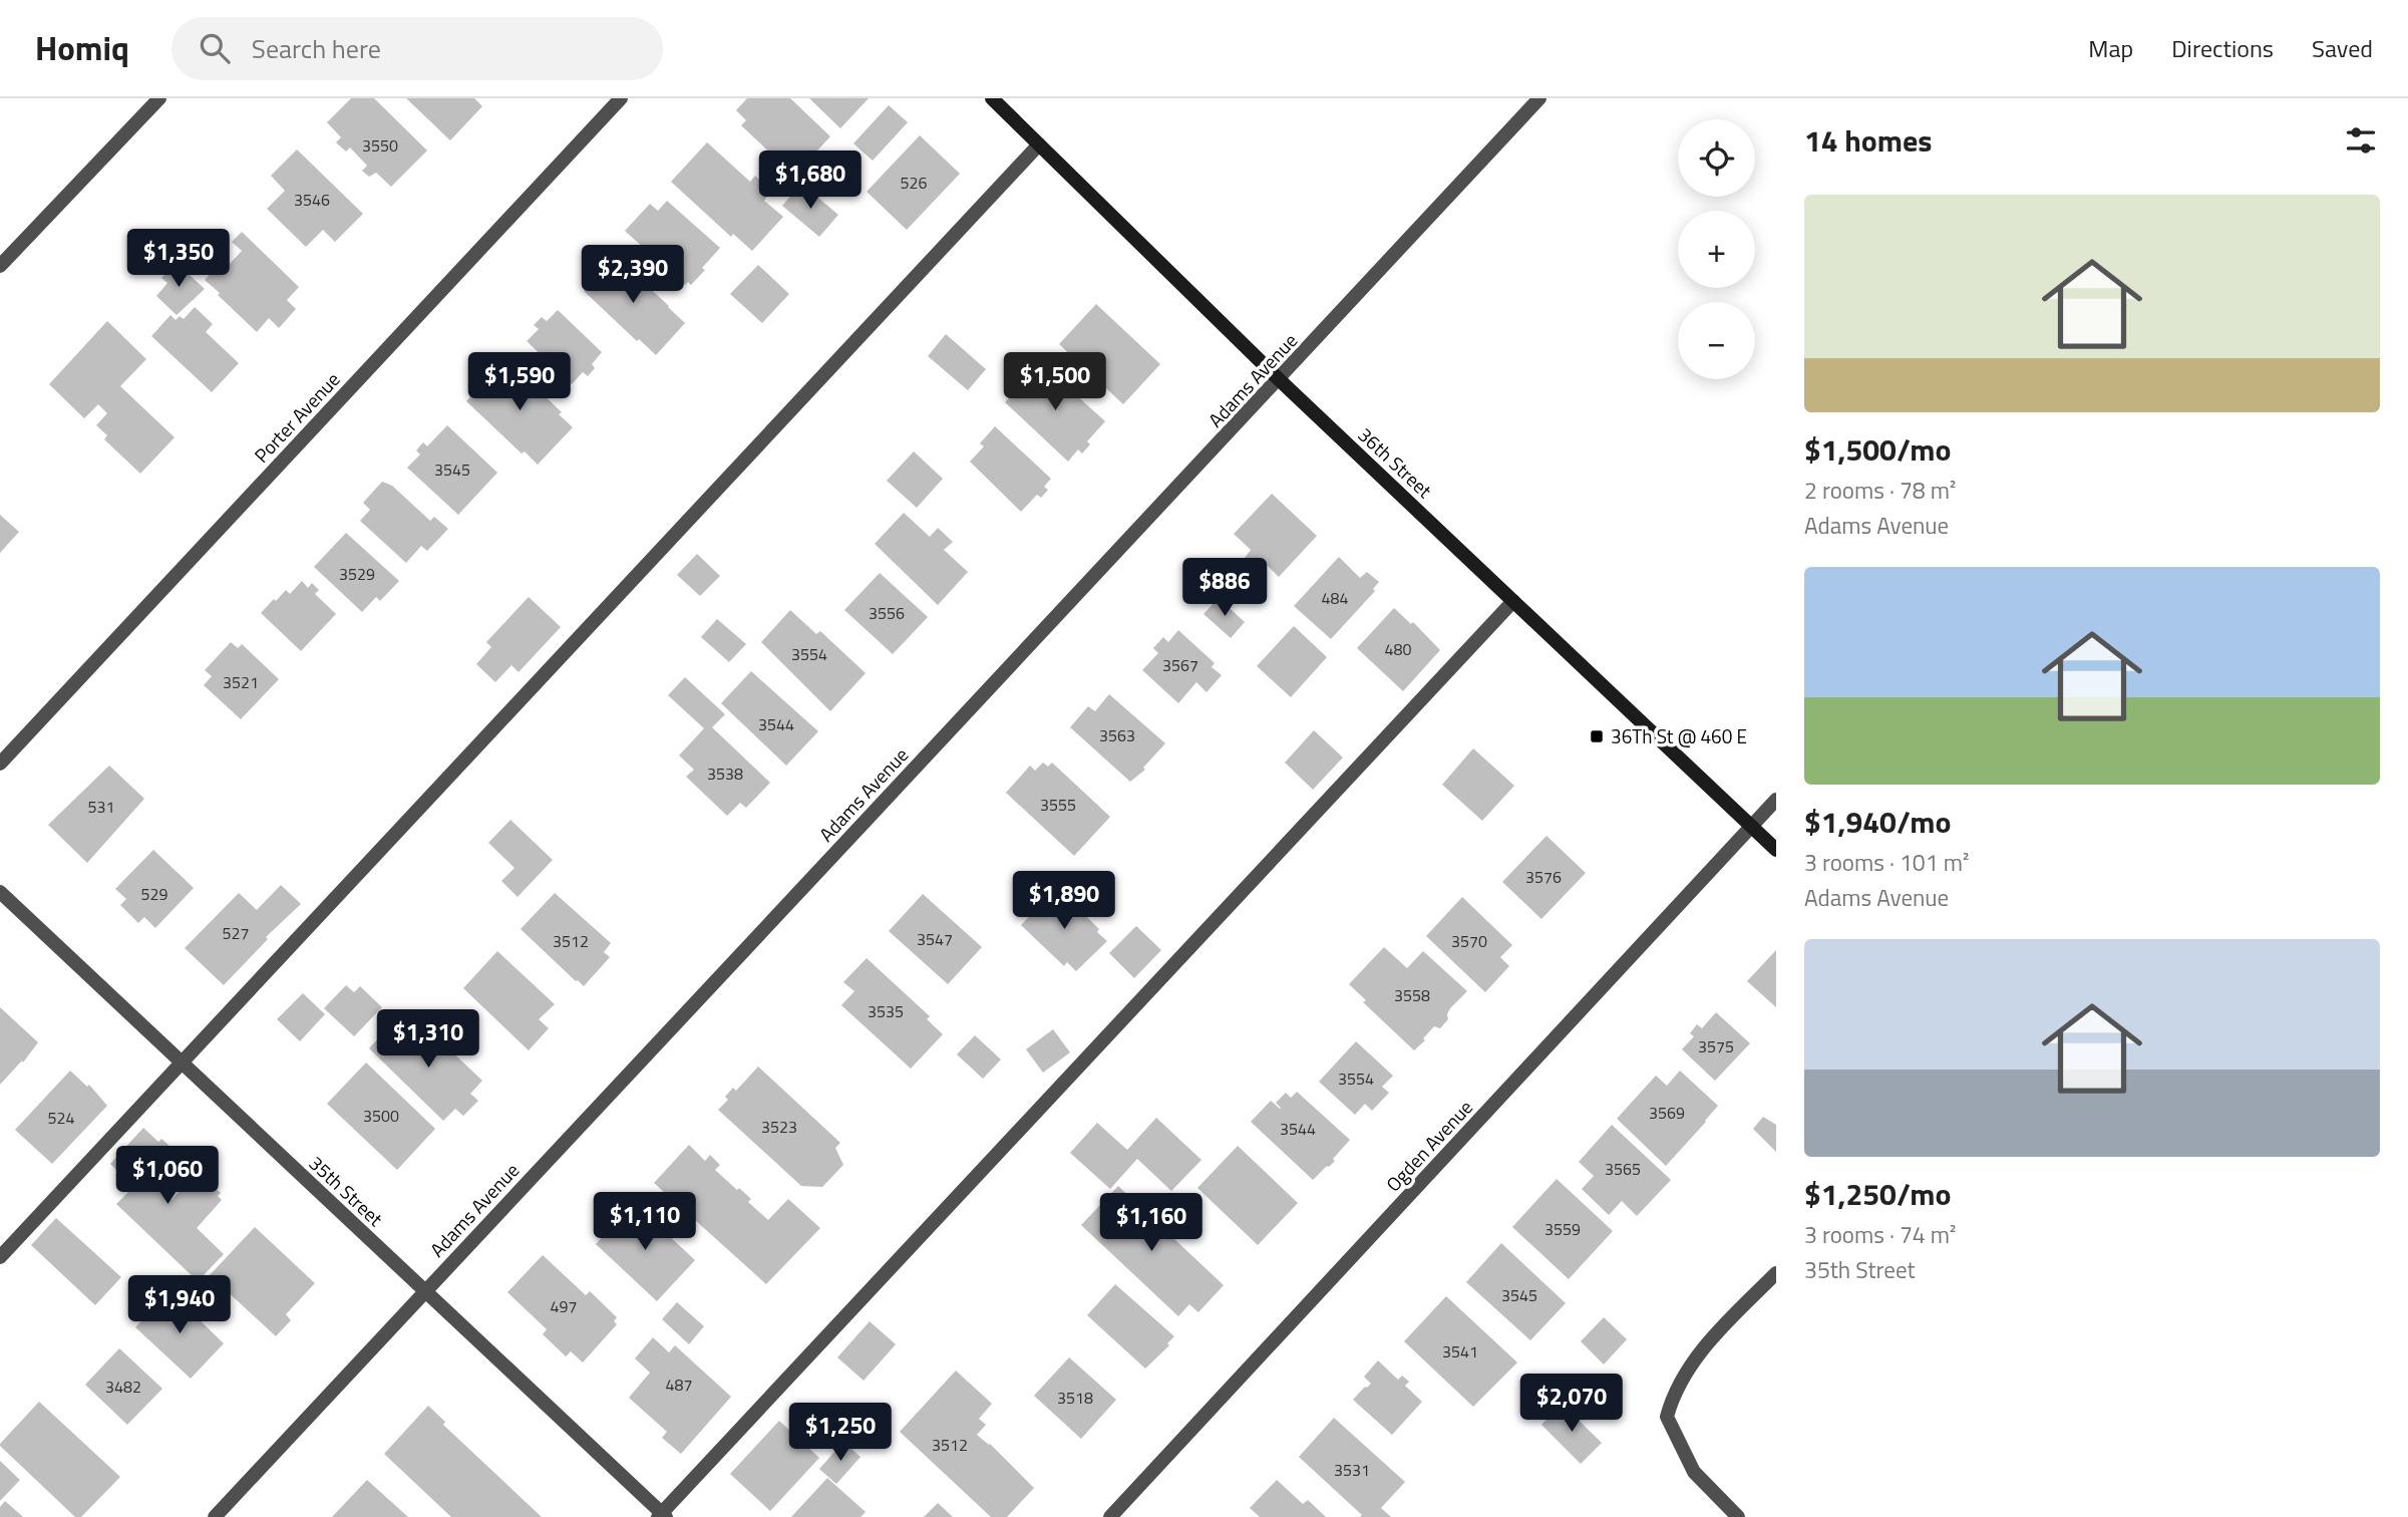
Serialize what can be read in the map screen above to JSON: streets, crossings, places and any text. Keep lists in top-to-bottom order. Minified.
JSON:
{"streets":{"main road":["36th Street"],"street":["Adams Avenue","Porter Avenue","Ogden Avenue","35th Street"]},"crossings":[["Adams Avenue","36th Street"],["Adams Avenue","35th Street"],["36th Street","Ogden Avenue"]],"places":{"transit":["36Th St @ 460 E"]},"house_numbers":["3550","526","3546","3545","3529","484","3556","480","3554","3567","3521","3544","3563","3538","3555","531","3576","529","527","3547","3512","3570","3558","3535","3575","3554","3569","3500","524","3523","3544","3565","3559","3545","497","3541","487","3482","3518","3512","3531"],"page":{"header":"Homiq","search":"Search here","nav":["Map","Directions","Saved"],"heading":"14 homes","map_buttons":["+","−"],"price":["$1,680","$1,350","$2,390","$1,590","$1,500","$886","$1,890","$1,310","$1,060","$1,110","$1,160","$1,940","$2,070","$1,250"],"list":[{"name":"$1,500/mo","note":"2 rooms · 78 m² · Adams Avenue"},{"name":"$1,940/mo","note":"3 rooms · 101 m² · Adams Avenue"},{"name":"$1,250/mo","note":"3 rooms · 74 m² · 35th Street"}]}}
